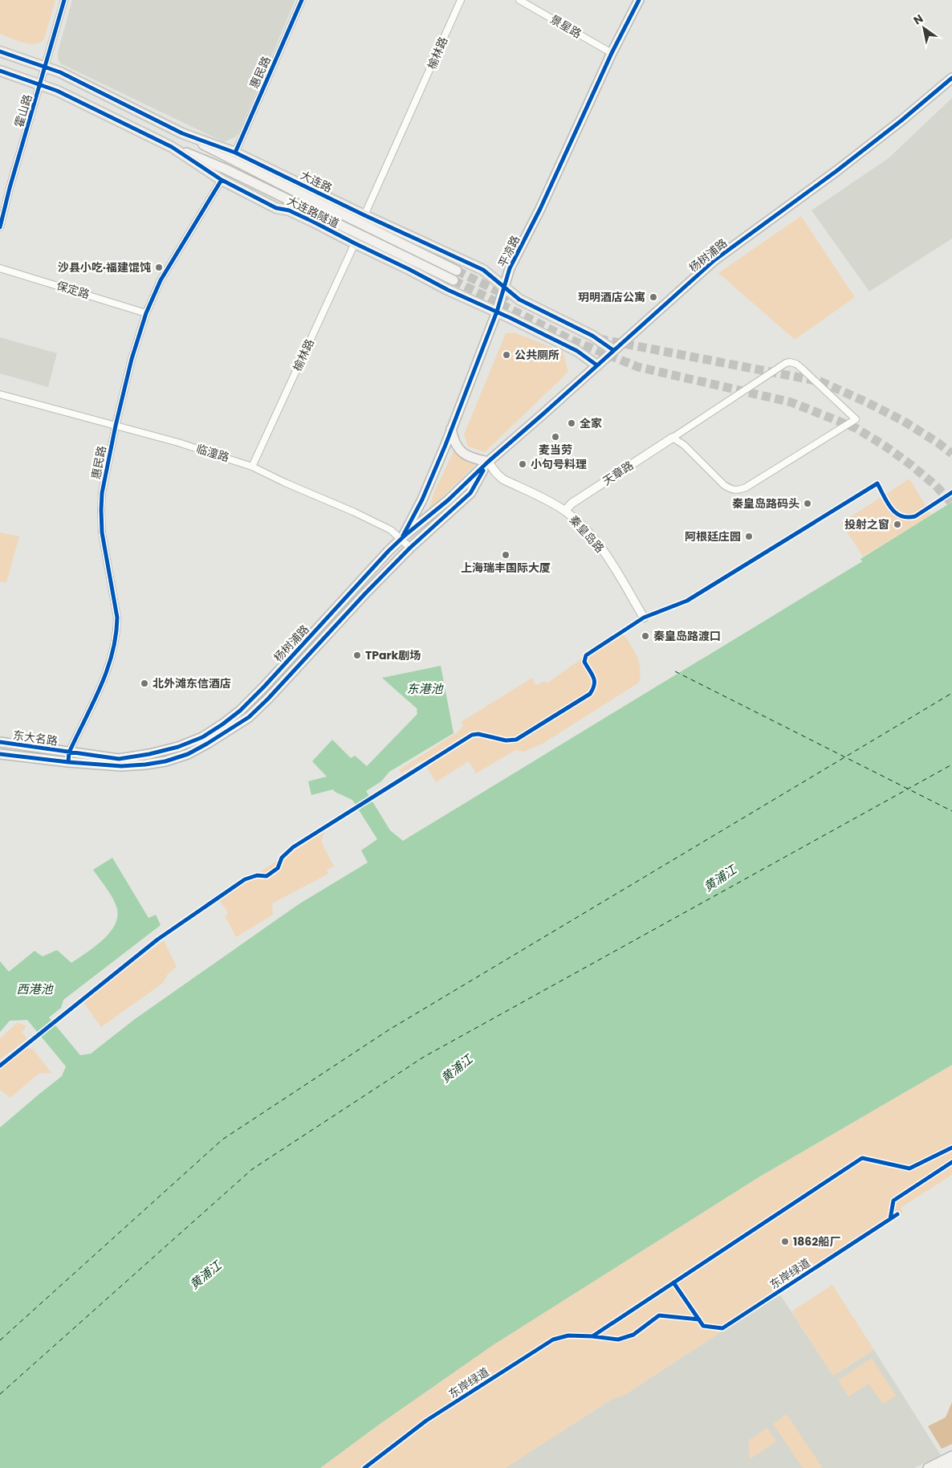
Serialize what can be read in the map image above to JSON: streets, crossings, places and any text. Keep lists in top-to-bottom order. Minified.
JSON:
{"streets":{"main road":["大连路","大连路隧道","平凉路","杨树浦路","东大名路"],"street":["景星路","榆林路","惠民路","霍山路","保定路","临潼路","天章路","秦皇岛路"],"cycle path":["东岸绿道"]},"crossings":[["景星路","平凉路"],["榆林路","大连路"],["榆林路","临潼路"],["惠民路","大连路"],["惠民路","杨树浦路"],["惠民路","保定路"],["惠民路","临潼路"],["惠民路","东大名路"],["霍山路","大连路"],["大连路","大连路隧道"],["大连路","平凉路"],["大连路","杨树浦路"],["平凉路","杨树浦路"],["平凉路","临潼路"],["杨树浦路","临潼路"],["杨树浦路","秦皇岛路"],["杨树浦路","东大名路"],["天章路","秦皇岛路"]],"water":["东港池","黄浦江","西港池"],"places":["沙县小吃·福建馄饨","玥明酒店公寓","公共厕所","全家","麦当劳","小句号料理","秦皇岛路码头","投射之窗","阿根廷庄园","上海瑞丰国际大厦","秦皇岛路渡口","TPark剧场","北外滩东信酒店","1862船厂"],"north":"top left"}
